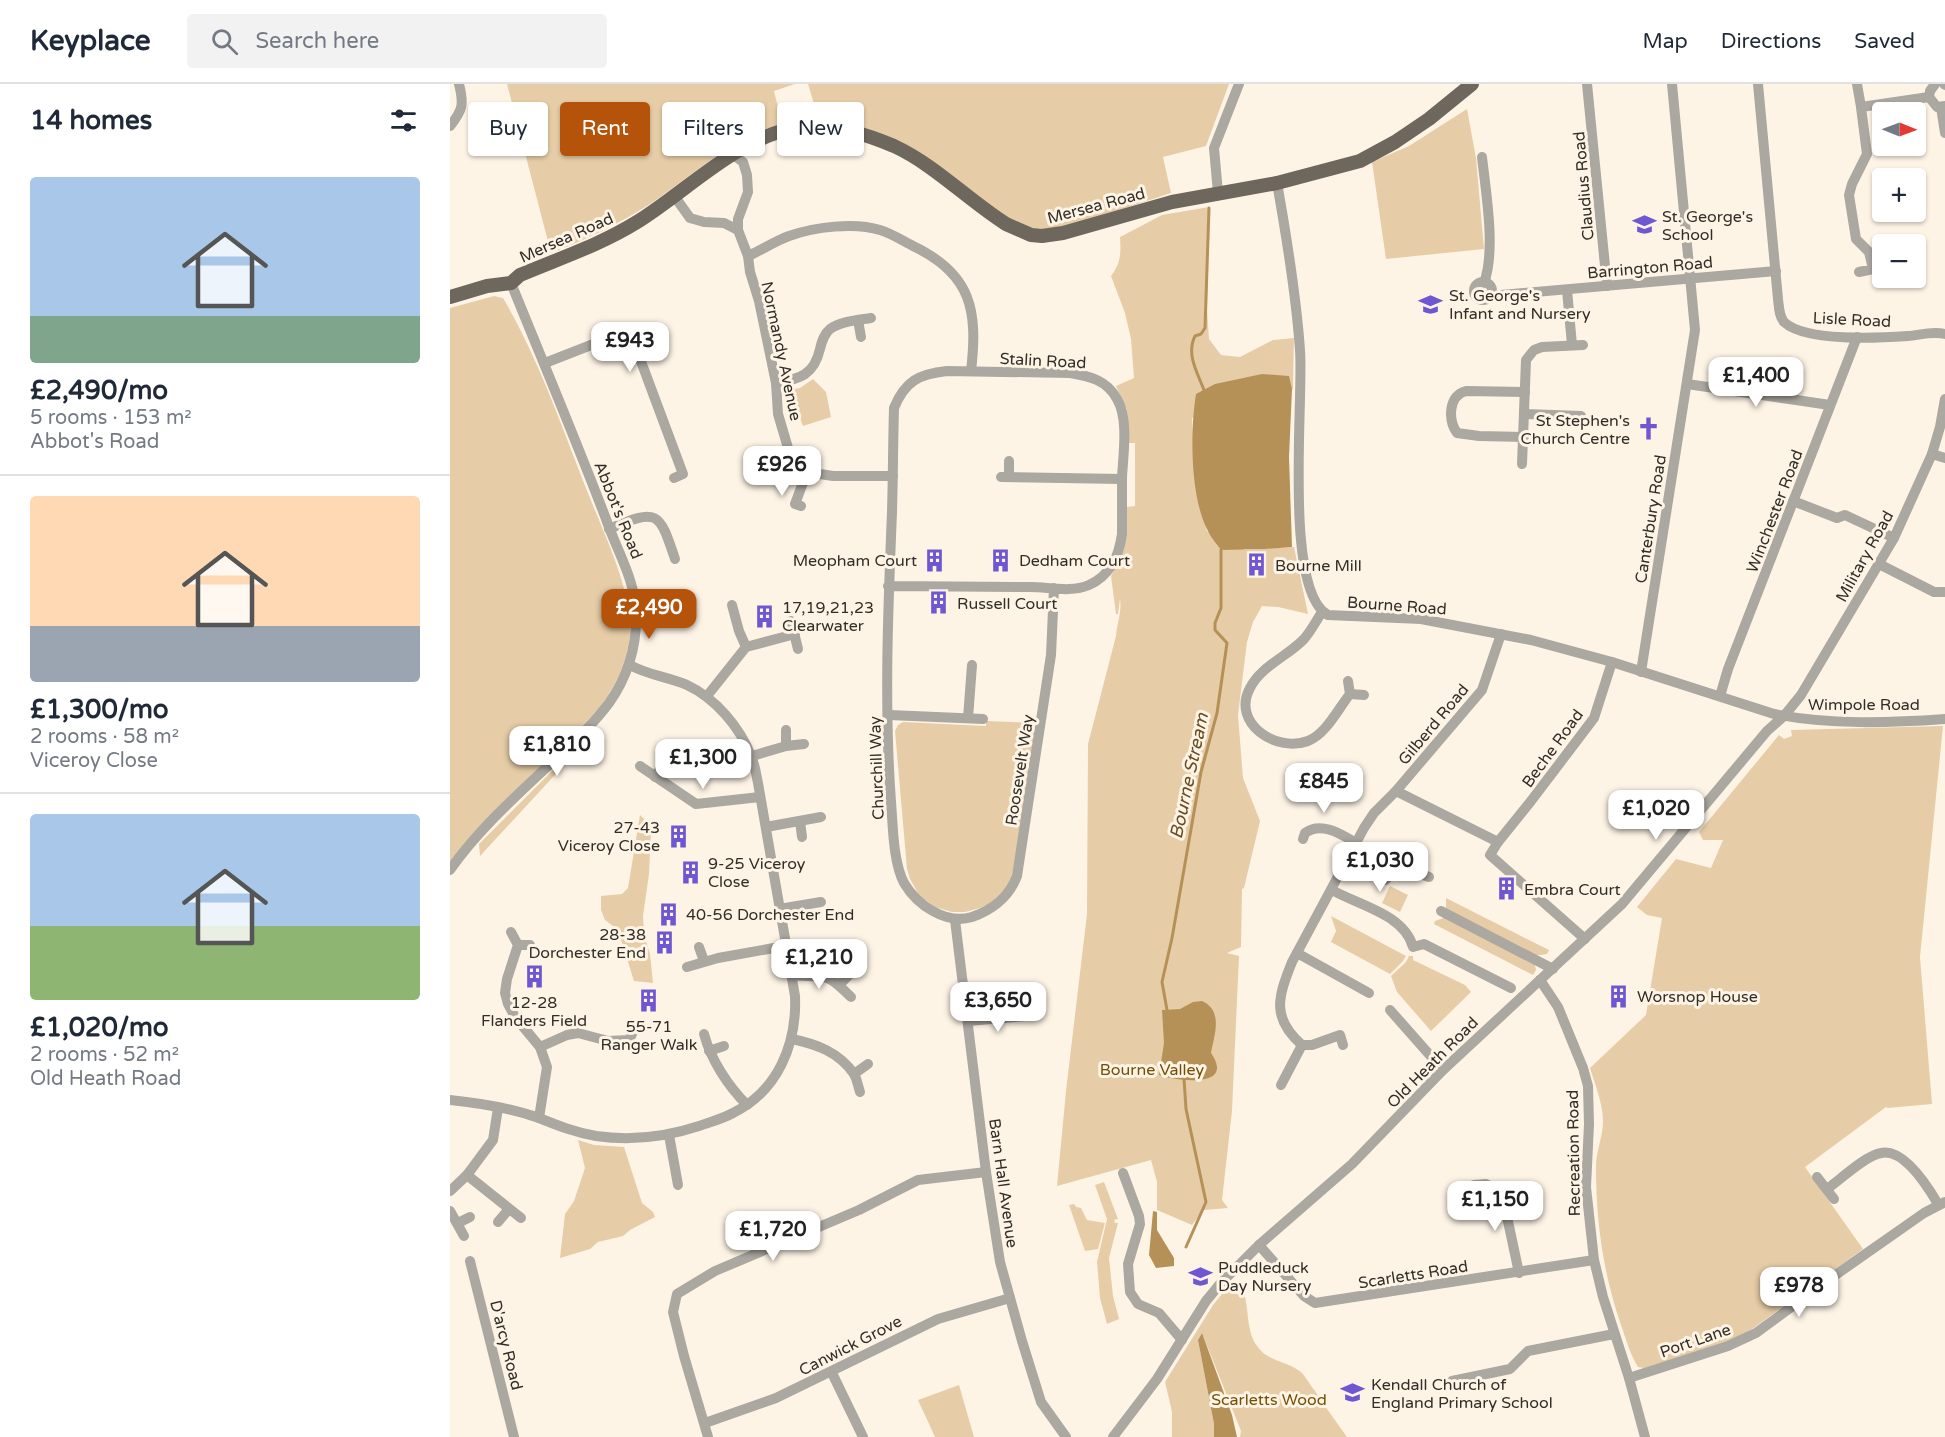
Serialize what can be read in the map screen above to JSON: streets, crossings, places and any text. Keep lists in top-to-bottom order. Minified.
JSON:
{"streets":{"main road":["Mersea Road"],"street":["Claudius Road","Barrington Road","Lisle Road","Normandy Avenue","Stalin Road","Abbot's Road","Winchester Road","Canterbury Road","Military Road","Bourne Road","Wimpole Road","Gilberd Road","Beche Road","Churchill Way","Roosevelt Way","Old Heath Road","Recreation Road","Barn Hall Avenue","Scarletts Road","Port Lane","D'arcy Road","Canwick Grove"]},"crossings":[["Claudius Road","Barrington Road"],["Mersea Road","Abbot's Road"],["Mersea Road","Bourne Road"],["Barrington Road","Lisle Road"],["Barrington Road","Canterbury Road"],["Lisle Road","Winchester Road"],["Stalin Road","Churchill Way"],["Stalin Road","Roosevelt Way"],["Winchester Road","Bourne Road"],["Canterbury Road","Bourne Road"],["Military Road","Bourne Road"],["Military Road","Wimpole Road"],["Military Road","Old Heath Road"],["Bourne Road","Wimpole Road"],["Bourne Road","Gilberd Road"],["Bourne Road","Beche Road"],["Bourne Road","Old Heath Road"],["Wimpole Road","Old Heath Road"],["Beche Road","Old Heath Road"],["Churchill Way","Roosevelt Way"],["Churchill Way","Barn Hall Avenue"],["Roosevelt Way","Barn Hall Avenue"],["Old Heath Road","Recreation Road"],["Old Heath Road","Scarletts Road"],["Recreation Road","Scarletts Road"],["Recreation Road","Port Lane"],["Barn Hall Avenue","Canwick Grove"]],"water":["Bourne Stream"],"parks":["Bourne Valley","Scarletts Wood"],"places":{"school or university":["St. George's School","St. George's Infant and Nursery","Puddleduck Day Nursery","Kendall Church of England Primary School"],"church":["St Stephen's Church Centre"],"building":["Meopham Court","Dedham Court","Bourne Mill","Russell Court","17,19,21,23 Clearwater","27-43 Viceroy Close","9-25 Viceroy Close","Embra Court","40-56 Dorchester End","28-38 Dorchester End","12-28 Flanders Field","Worsnop House","55-71 Ranger Walk"]},"north":"right","page":{"header":"Keyplace","search":"Search here","nav":["Map","Directions","Saved"],"heading":"14 homes","map_buttons":["+","−"],"chip":["Buy","Rent","Filters","New"],"list":[{"name":"£2,490/mo","note":"5 rooms · 153 m² · Abbot's Road"},{"name":"£1,300/mo","note":"2 rooms · 58 m² · Viceroy Close"},{"name":"£1,020/mo","note":"2 rooms · 52 m² · Old Heath Road"}],"price":["£943","£1,400","£926","£2,490","£1,810","£1,300","£845","£1,020","£1,030","£1,210","£3,650","£1,150","£1,720","£978"]}}
